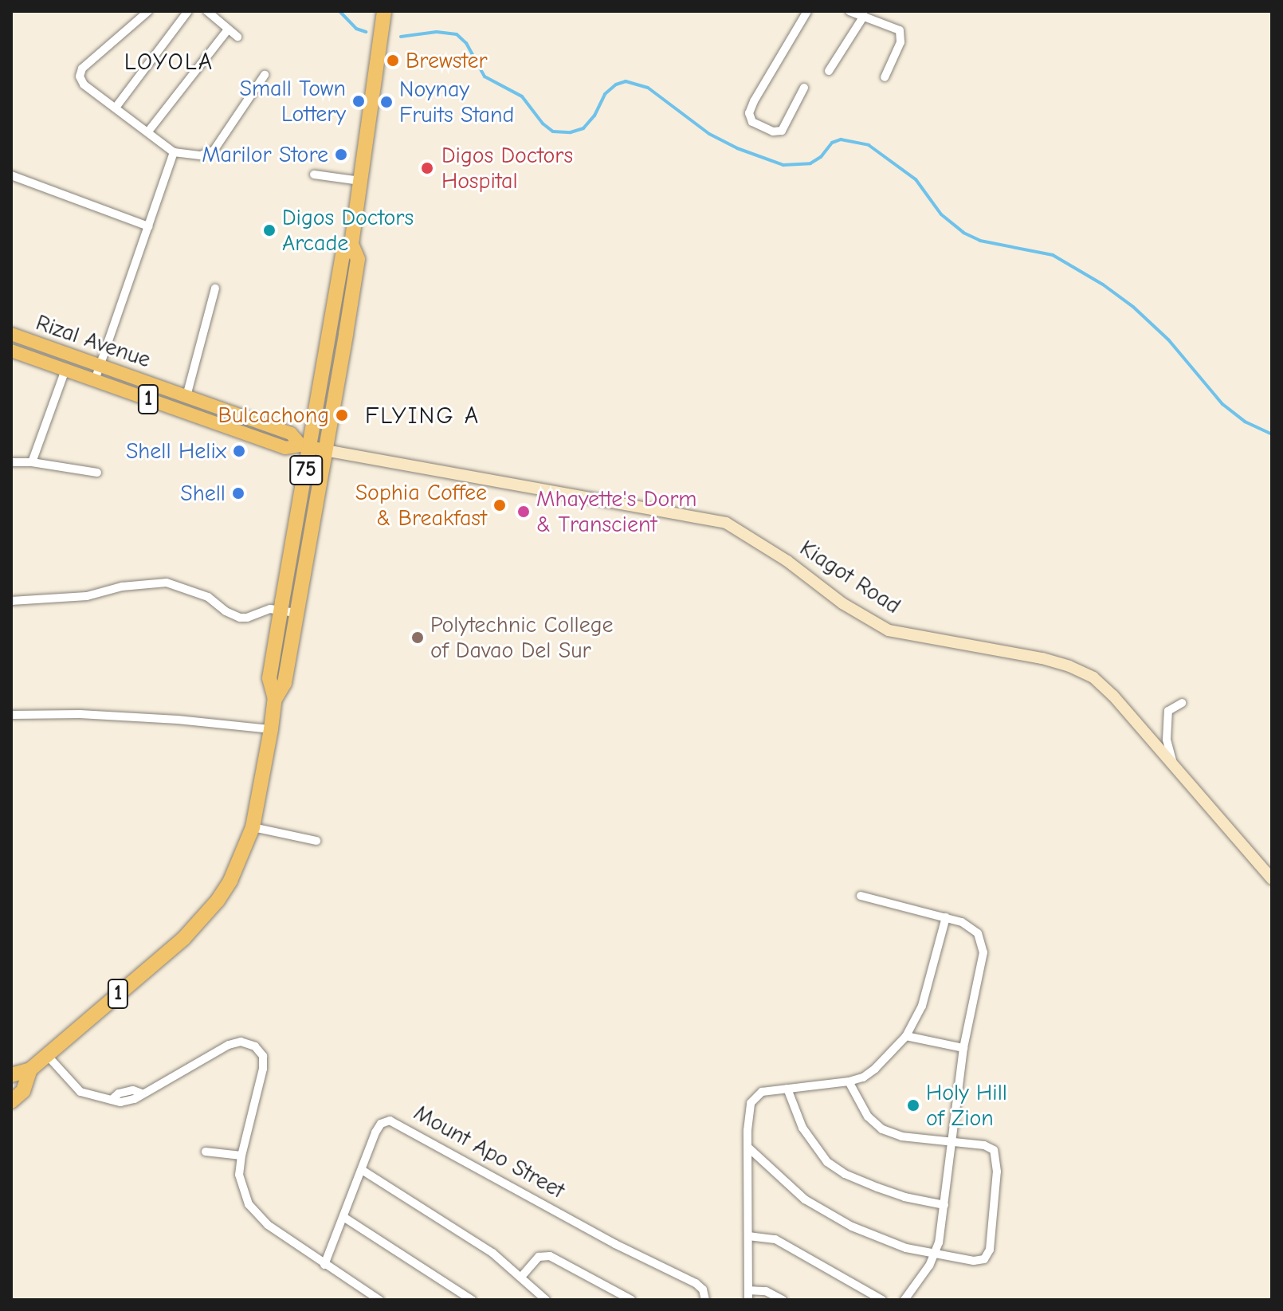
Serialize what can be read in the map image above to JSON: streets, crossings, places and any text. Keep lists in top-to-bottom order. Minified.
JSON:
{"streets":{"highway":["1","75"],"main road":["Rizal Avenue"],"street":["Kiagot Road","Mount Apo Street"]},"crossings":[["Rizal Avenue","1"],["Rizal Avenue","75"],["Rizal Avenue","Kiagot Road"],["1","75"],["1","Kiagot Road"],["75","Kiagot Road"]],"districts":["LOYOLA","FLYING A"],"places":["Brewster","Small Town Lottery","Noynay Fruits Stand","Marilor Store","Digos Doctors Hospital","Digos Doctors Arcade","Bulcachong","Shell Helix","Shell","Sophia Coffee & Breakfast","Mhayette's Dorm & Transcient","Polytechnic College of Davao Del Sur","Holy Hill of Zion"]}
